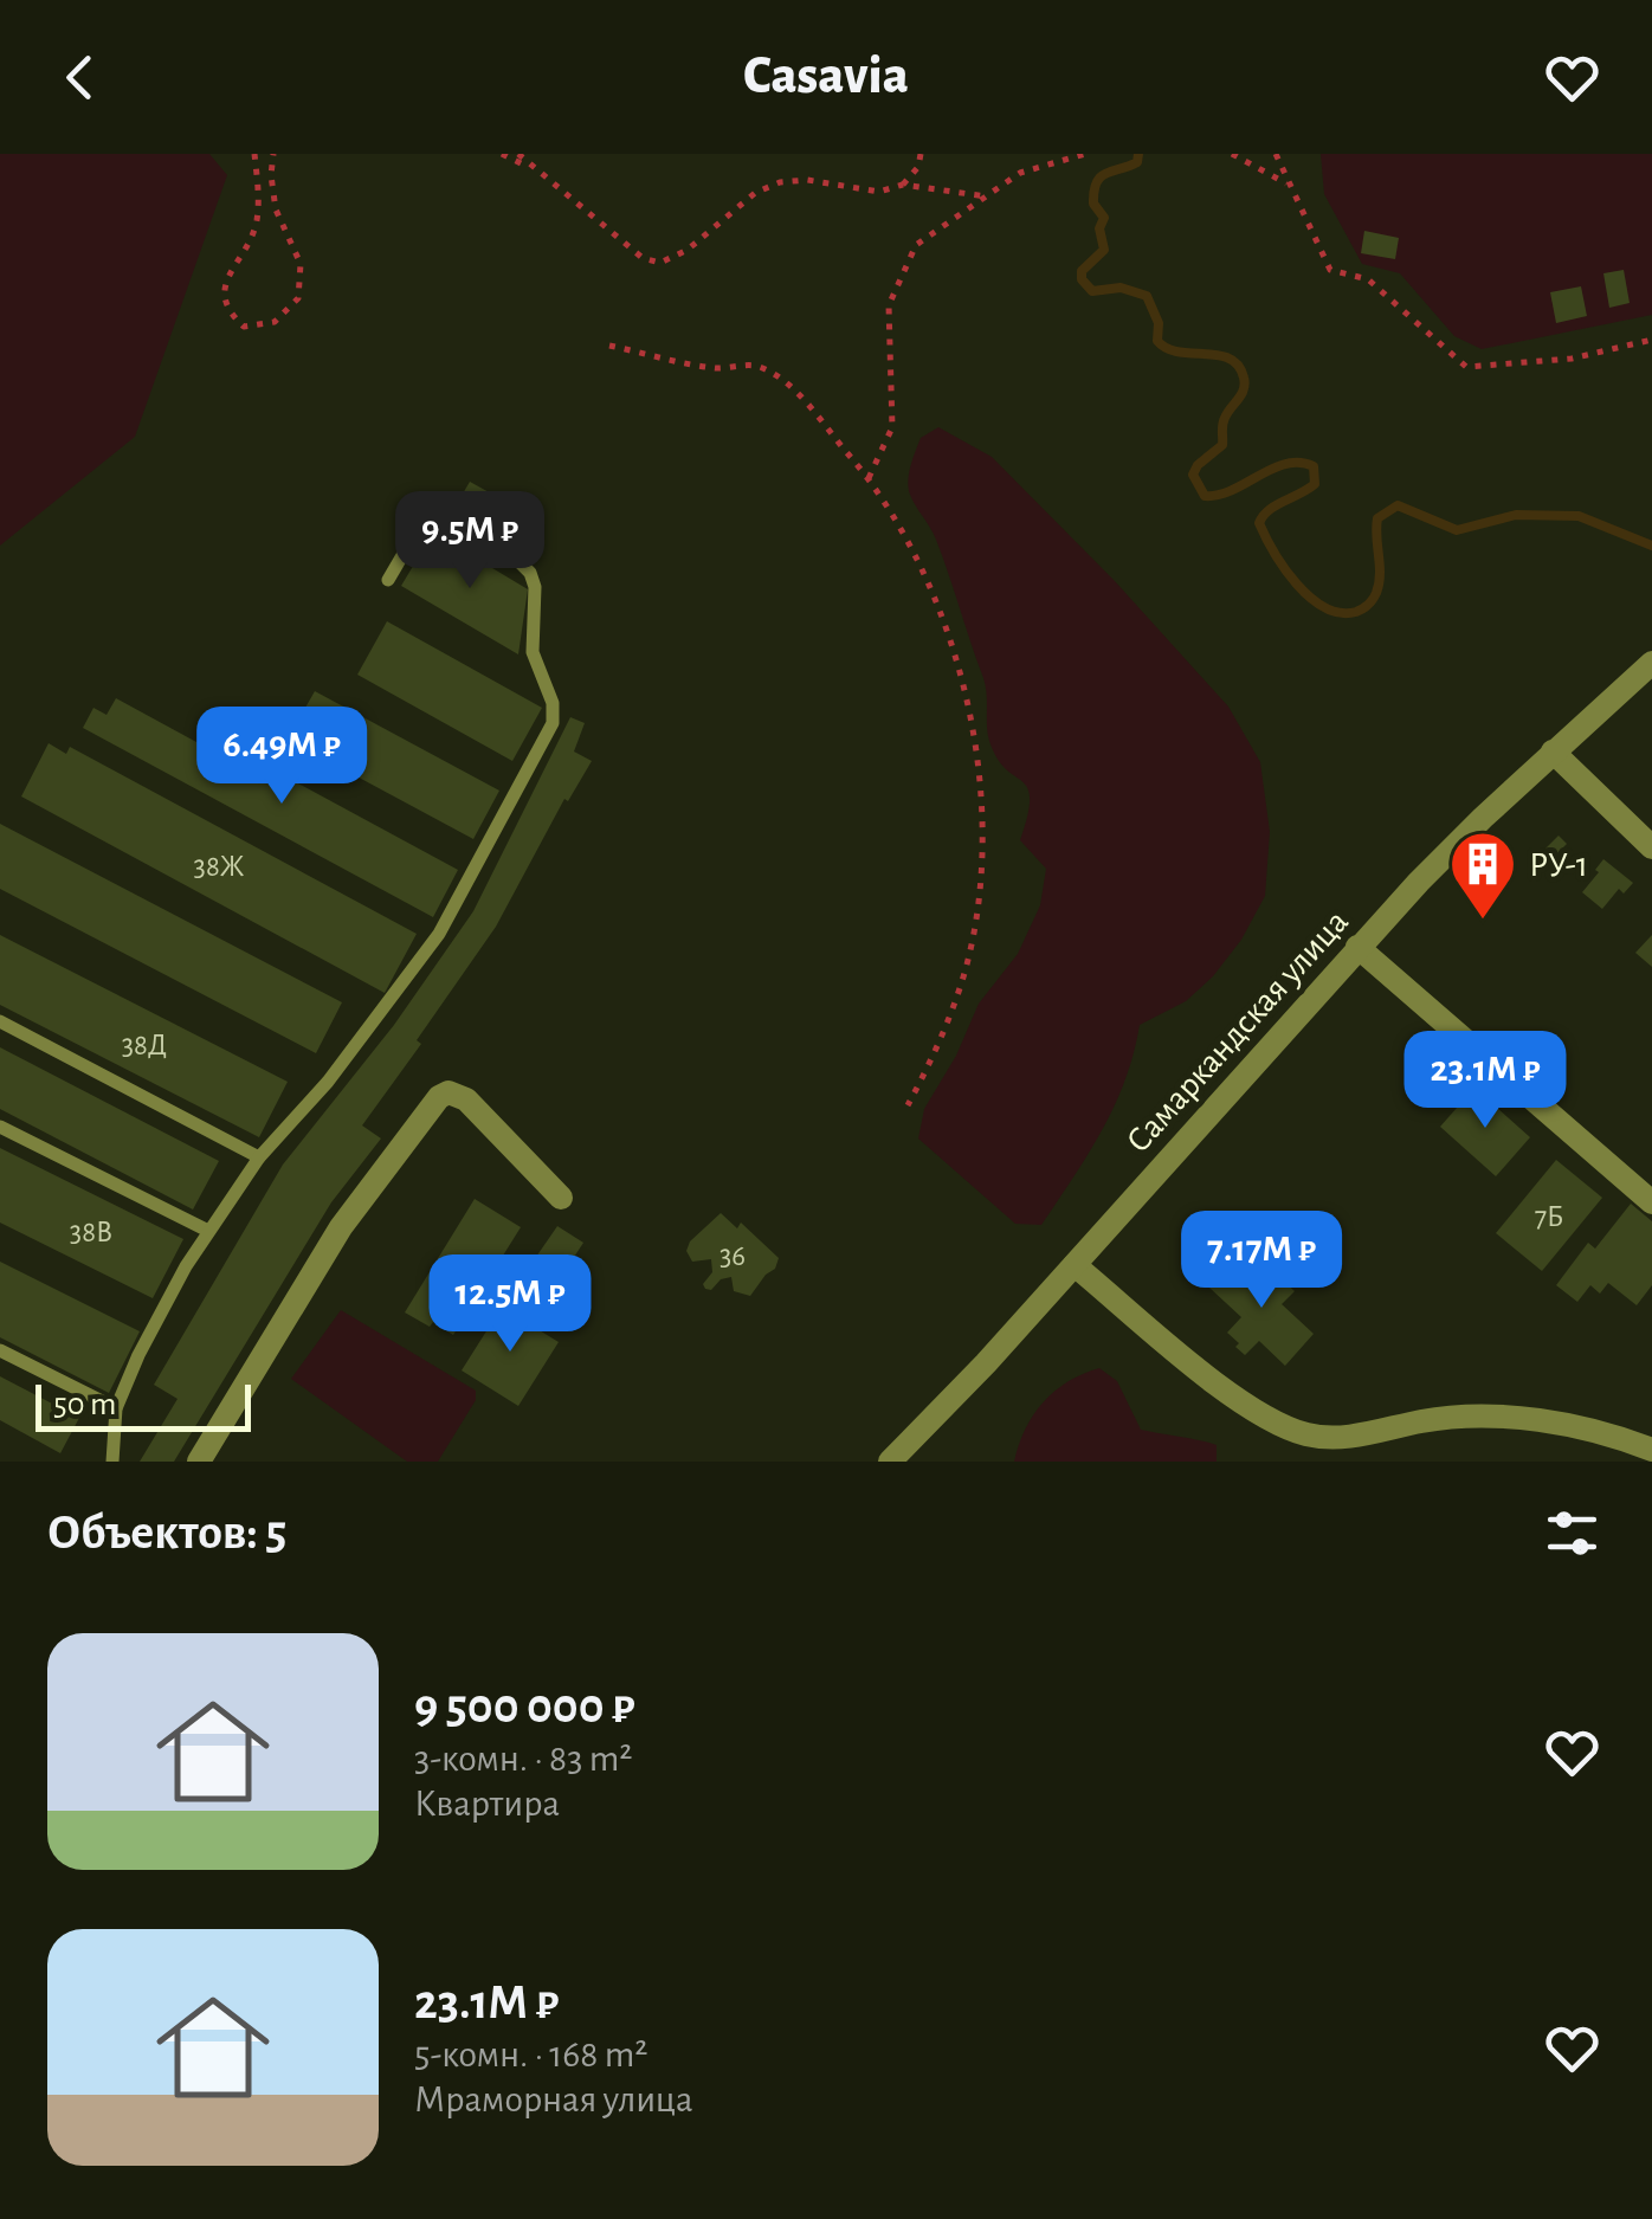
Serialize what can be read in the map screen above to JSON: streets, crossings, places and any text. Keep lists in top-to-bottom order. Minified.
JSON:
{"streets":{"street":["Самаркандская улица"]},"places":{"building":["РУ-1"]},"house_numbers":["38Ж","38Д","7Б","38В","36"],"scale_bar":"50 m","page":{"header":"Casavia","price":["9.5M ₽","6.49M ₽","23.1M ₽","7.17M ₽","12.5M ₽"],"scale":"50 m","heading":"Объектов: 5","list":[{"name":"9 500 000 ₽","note":"3-комн. · 83 m² · Квартира"},{"name":"23.1M ₽","note":"5-комн. · 168 m² · Мраморная улица"}]}}
